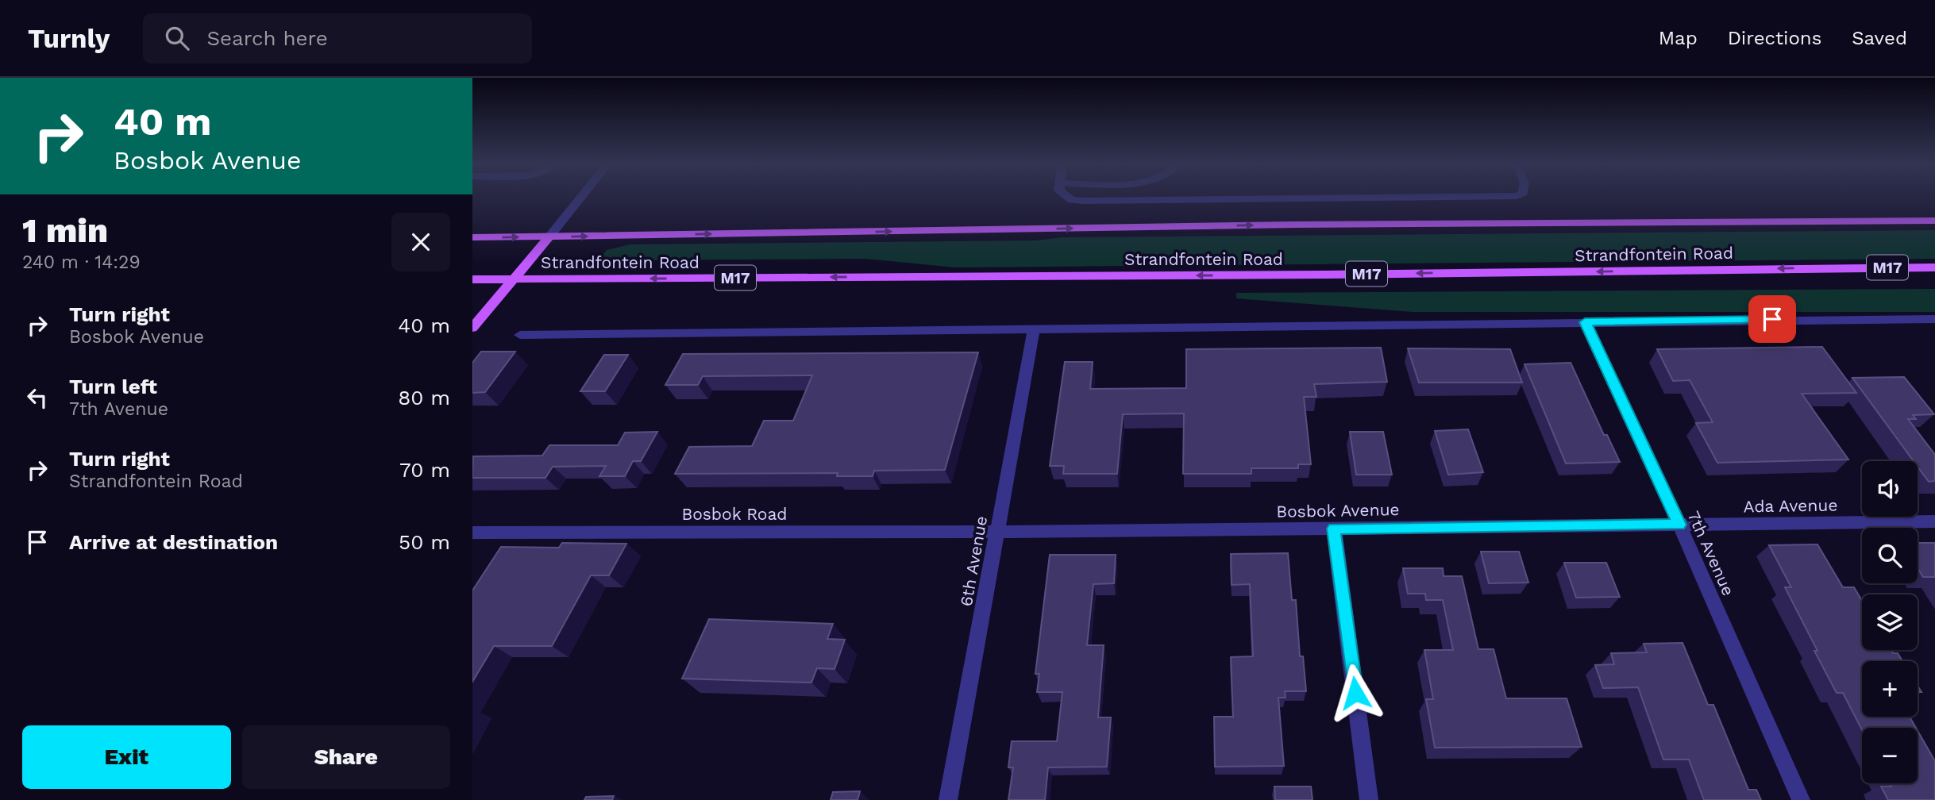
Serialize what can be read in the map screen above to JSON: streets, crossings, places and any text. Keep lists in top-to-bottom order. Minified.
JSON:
{"streets":{"main road":["Strandfontein Road","M17"],"street":["Ada Avenue","Bosbok Avenue","Bosbok Road","7th Avenue","6th Avenue"]},"crossings":[["Ada Avenue","Bosbok Avenue"],["Ada Avenue","7th Avenue"],["Bosbok Avenue","Bosbok Road"],["Bosbok Avenue","7th Avenue"],["Bosbok Avenue","6th Avenue"],["Bosbok Road","6th Avenue"]],"page":{"header":"Turnly","search":"Search here","nav":["Map","Directions","Saved"],"turn":["40 m","Bosbok Avenue"],"heading":["1 min","240 m · 14:29"],"list":[{"name":"Turn right","note":"Bosbok Avenue","value":"40 m"},{"name":"Turn left","note":"7th Avenue","value":"80 m"},{"name":"Turn right","note":"Strandfontein Road","value":"70 m"},{"name":"Arrive at destination","value":"50 m"}],"map_buttons":["+","−"],"buttons":["Exit","Share"]}}
